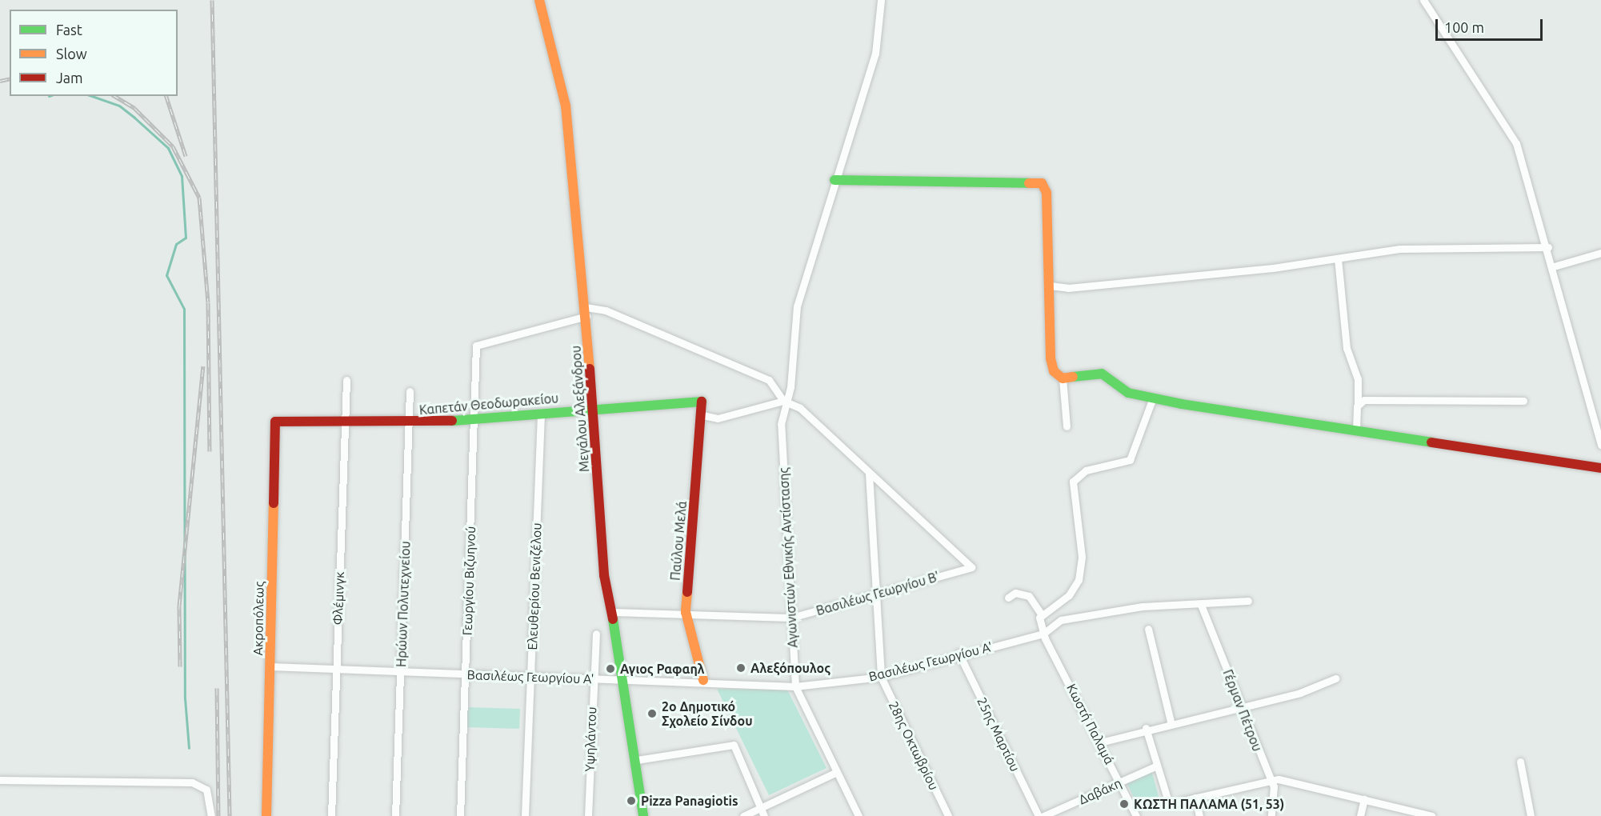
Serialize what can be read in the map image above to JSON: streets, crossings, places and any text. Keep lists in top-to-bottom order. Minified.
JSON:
{"streets":{"street":["Καπετάν Θεοδωρακείου","Μεγάλου Αλεξάνδρου","Παύλου Μελά","Αγωνιστών Εθνικής Αντίστασης","Γεωργίου Βιζυηνού","Ελευθερίου Βενιζέλου","Βασιλέως Γεωργίου Β'","Φλέμινγκ","Ηρώων Πολυτεχνείου","Ακροπόλεως","Βασιλέως Γεωργίου Α'","Γέρμαν Πέτρου","Κωστή Παλαμά","25ης Μαρτίου","Υψηλάντου","28ης Οκτωβρίου","Δαβάκη"]},"crossings":[["Καπετάν Θεοδωρακείου","Μεγάλου Αλεξάνδρου"],["Καπετάν Θεοδωρακείου","Παύλου Μελά"],["Καπετάν Θεοδωρακείου","Γεωργίου Βιζυηνού"],["Καπετάν Θεοδωρακείου","Ελευθερίου Βενιζέλου"],["Καπετάν Θεοδωρακείου","Φλέμινγκ"],["Καπετάν Θεοδωρακείου","Ηρώων Πολυτεχνείου"],["Καπετάν Θεοδωρακείου","Ακροπόλεως"],["Μεγάλου Αλεξάνδρου","Γεωργίου Βιζυηνού"],["Μεγάλου Αλεξάνδρου","Βασιλέως Γεωργίου Β'"],["Μεγάλου Αλεξάνδρου","Βασιλέως Γεωργίου Α'"],["Παύλου Μελά","Βασιλέως Γεωργίου Β'"],["Παύλου Μελά","Βασιλέως Γεωργίου Α'"],["Αγωνιστών Εθνικής Αντίστασης","Βασιλέως Γεωργίου Β'"],["Αγωνιστών Εθνικής Αντίστασης","Βασιλέως Γεωργίου Α'"],["Γεωργίου Βιζυηνού","Βασιλέως Γεωργίου Α'"],["Ελευθερίου Βενιζέλου","Βασιλέως Γεωργίου Α'"],["Βασιλέως Γεωργίου Β'","28ης Οκτωβρίου"],["Φλέμινγκ","Βασιλέως Γεωργίου Α'"],["Ηρώων Πολυτεχνείου","Βασιλέως Γεωργίου Α'"],["Ακροπόλεως","Βασιλέως Γεωργίου Α'"],["Βασιλέως Γεωργίου Α'","Κωστή Παλαμά"],["Βασιλέως Γεωργίου Α'","25ης Μαρτίου"],["Βασιλέως Γεωργίου Α'","Υψηλάντου"],["Βασιλέως Γεωργίου Α'","28ης Οκτωβρίου"],["Κωστή Παλαμά","Δαβάκη"]],"places":["Αλεξόπουλος","Αγιος Ραφαηλ","2o Δημοτικό Σχολείο Σίνδου","Pizza Panagiotis","ΚΩΣΤΗ ΠΑΛΑΜΑ (51, 53)"],"legend":["Fast","Slow","Jam"],"scale_bar":"100 m"}
